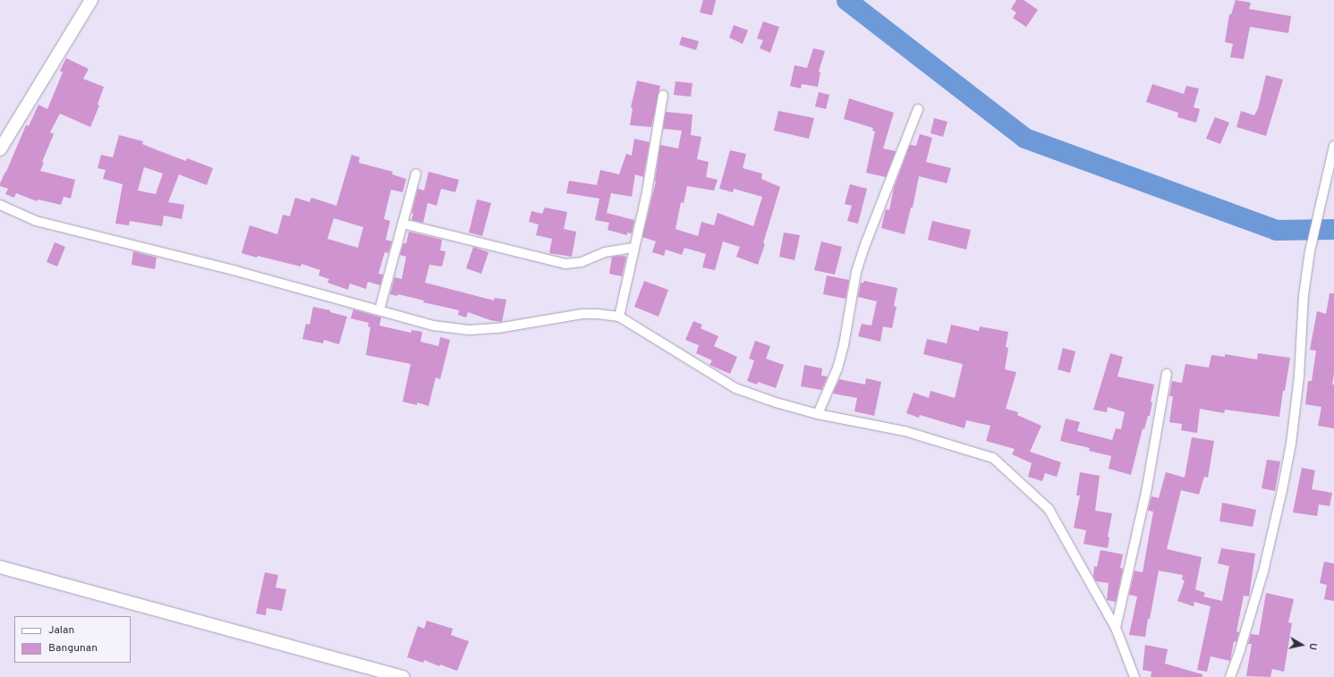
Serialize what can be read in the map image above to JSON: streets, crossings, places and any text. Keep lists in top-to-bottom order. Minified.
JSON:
{"legend":["Jalan","Bangunan"],"north":"right"}
